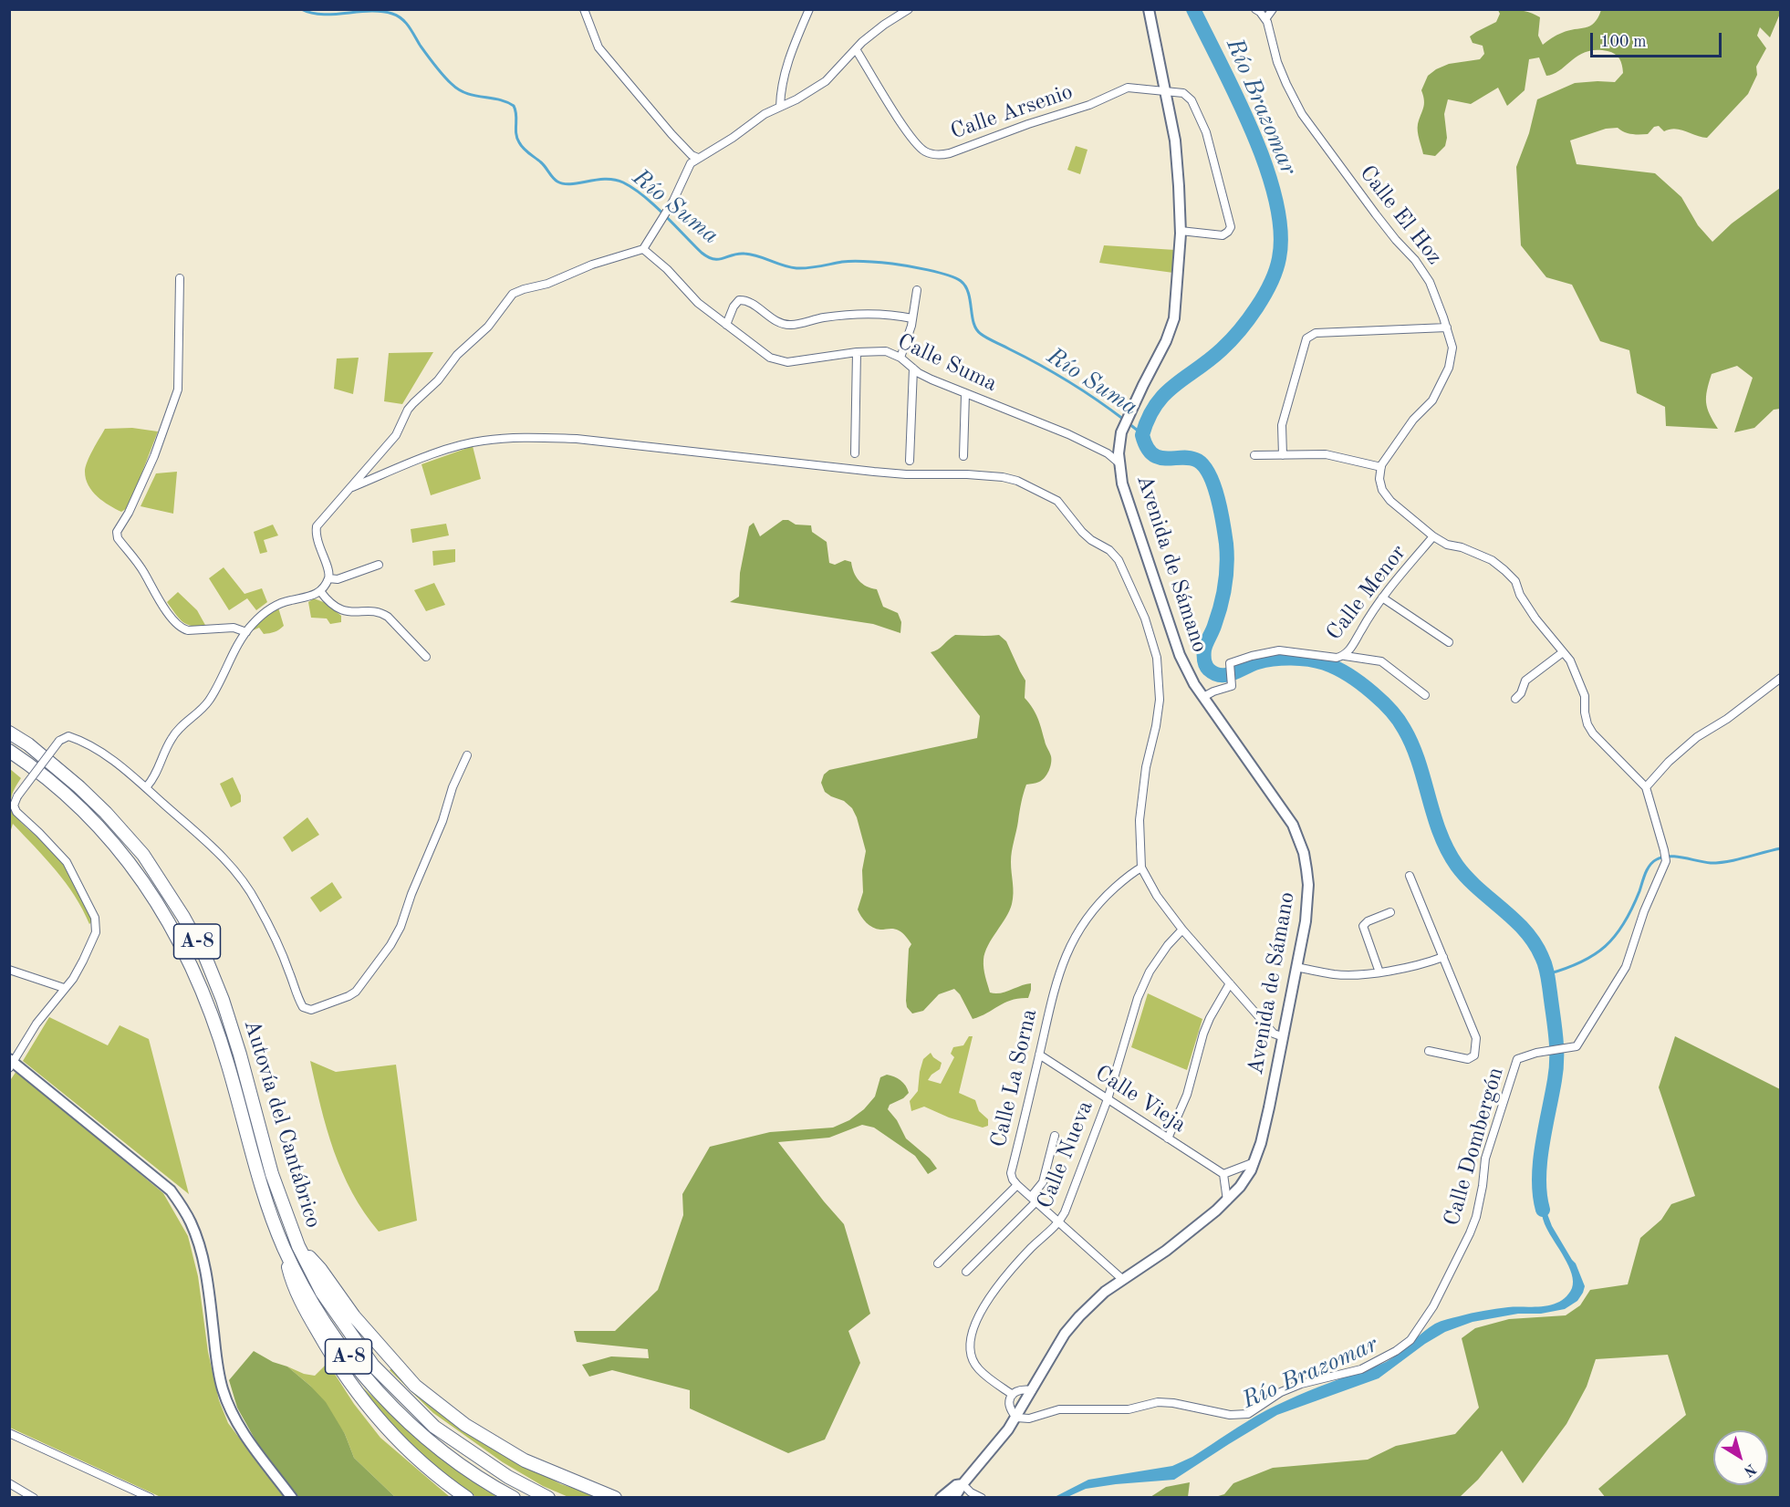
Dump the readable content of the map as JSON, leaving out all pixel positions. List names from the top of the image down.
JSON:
{
  "streets": {
    "highway": ["A-8", "Autovía del Cantábrico"],
    "street": [
      "Calle Arsenio",
      "Calle El Hoz",
      "Calle Suma",
      "Avenida de Sámano",
      "Calle Menor",
      "Calle La Sorna",
      "Calle Vieja",
      "Calle Dombergón",
      "Calle Nueva"
    ]
  },
  "crossings": [
    ["Calle Arsenio", "Avenida de Sámano"],
    ["Calle Suma", "Avenida de Sámano"],
    ["Avenida de Sámano", "Calle Menor"],
    ["Avenida de Sámano", "Calle Dombergón"],
    ["Calle La Sorna", "Calle Vieja"],
    ["Calle Vieja", "Calle Nueva"]
  ],
  "water": ["Río Brazomar", "Río Suma"],
  "scale_bar": "100 m",
  "north": "bottom right"
}
